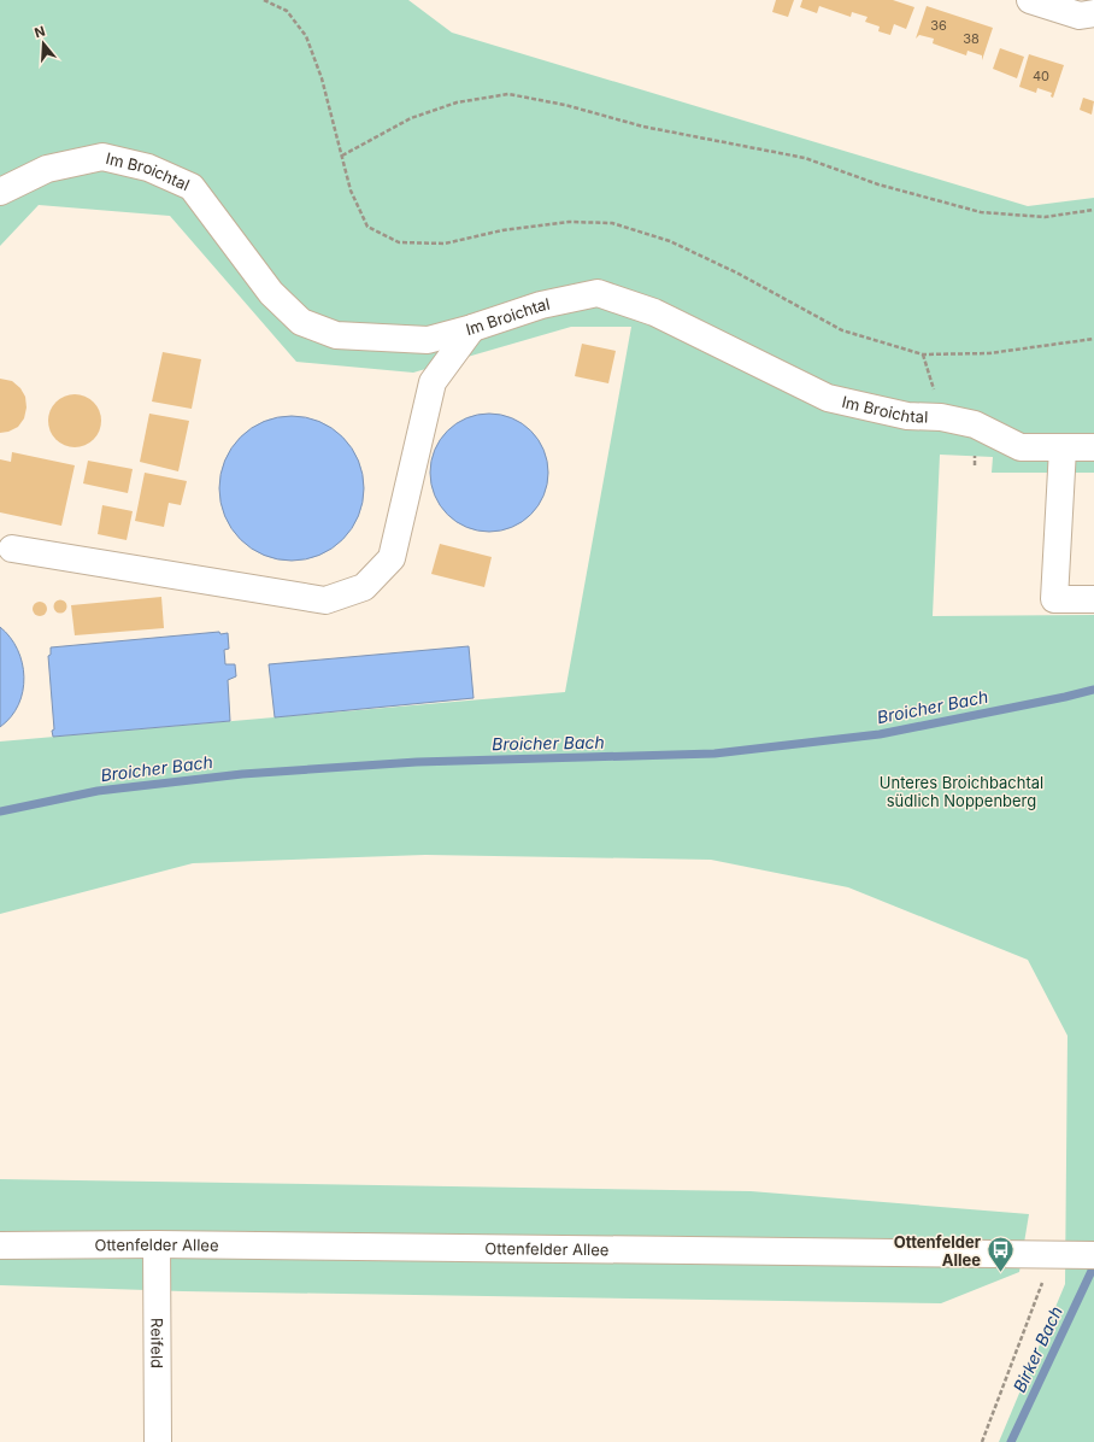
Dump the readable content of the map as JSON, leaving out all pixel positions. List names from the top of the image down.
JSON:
{
  "streets": {
    "street": ["Im Broichtal", "Ottenfelder Allee", "Reifeld"]
  },
  "crossings": [
    ["Ottenfelder Allee", "Reifeld"]
  ],
  "water": ["Broicher Bach", "Birker Bach"],
  "parks": ["Unteres Broichbachtal südlich Noppenberg"],
  "places": {
    "bus stop": ["Ottenfelder Allee"]
  },
  "house_numbers": ["36", "38", "40"],
  "north": "top"
}
